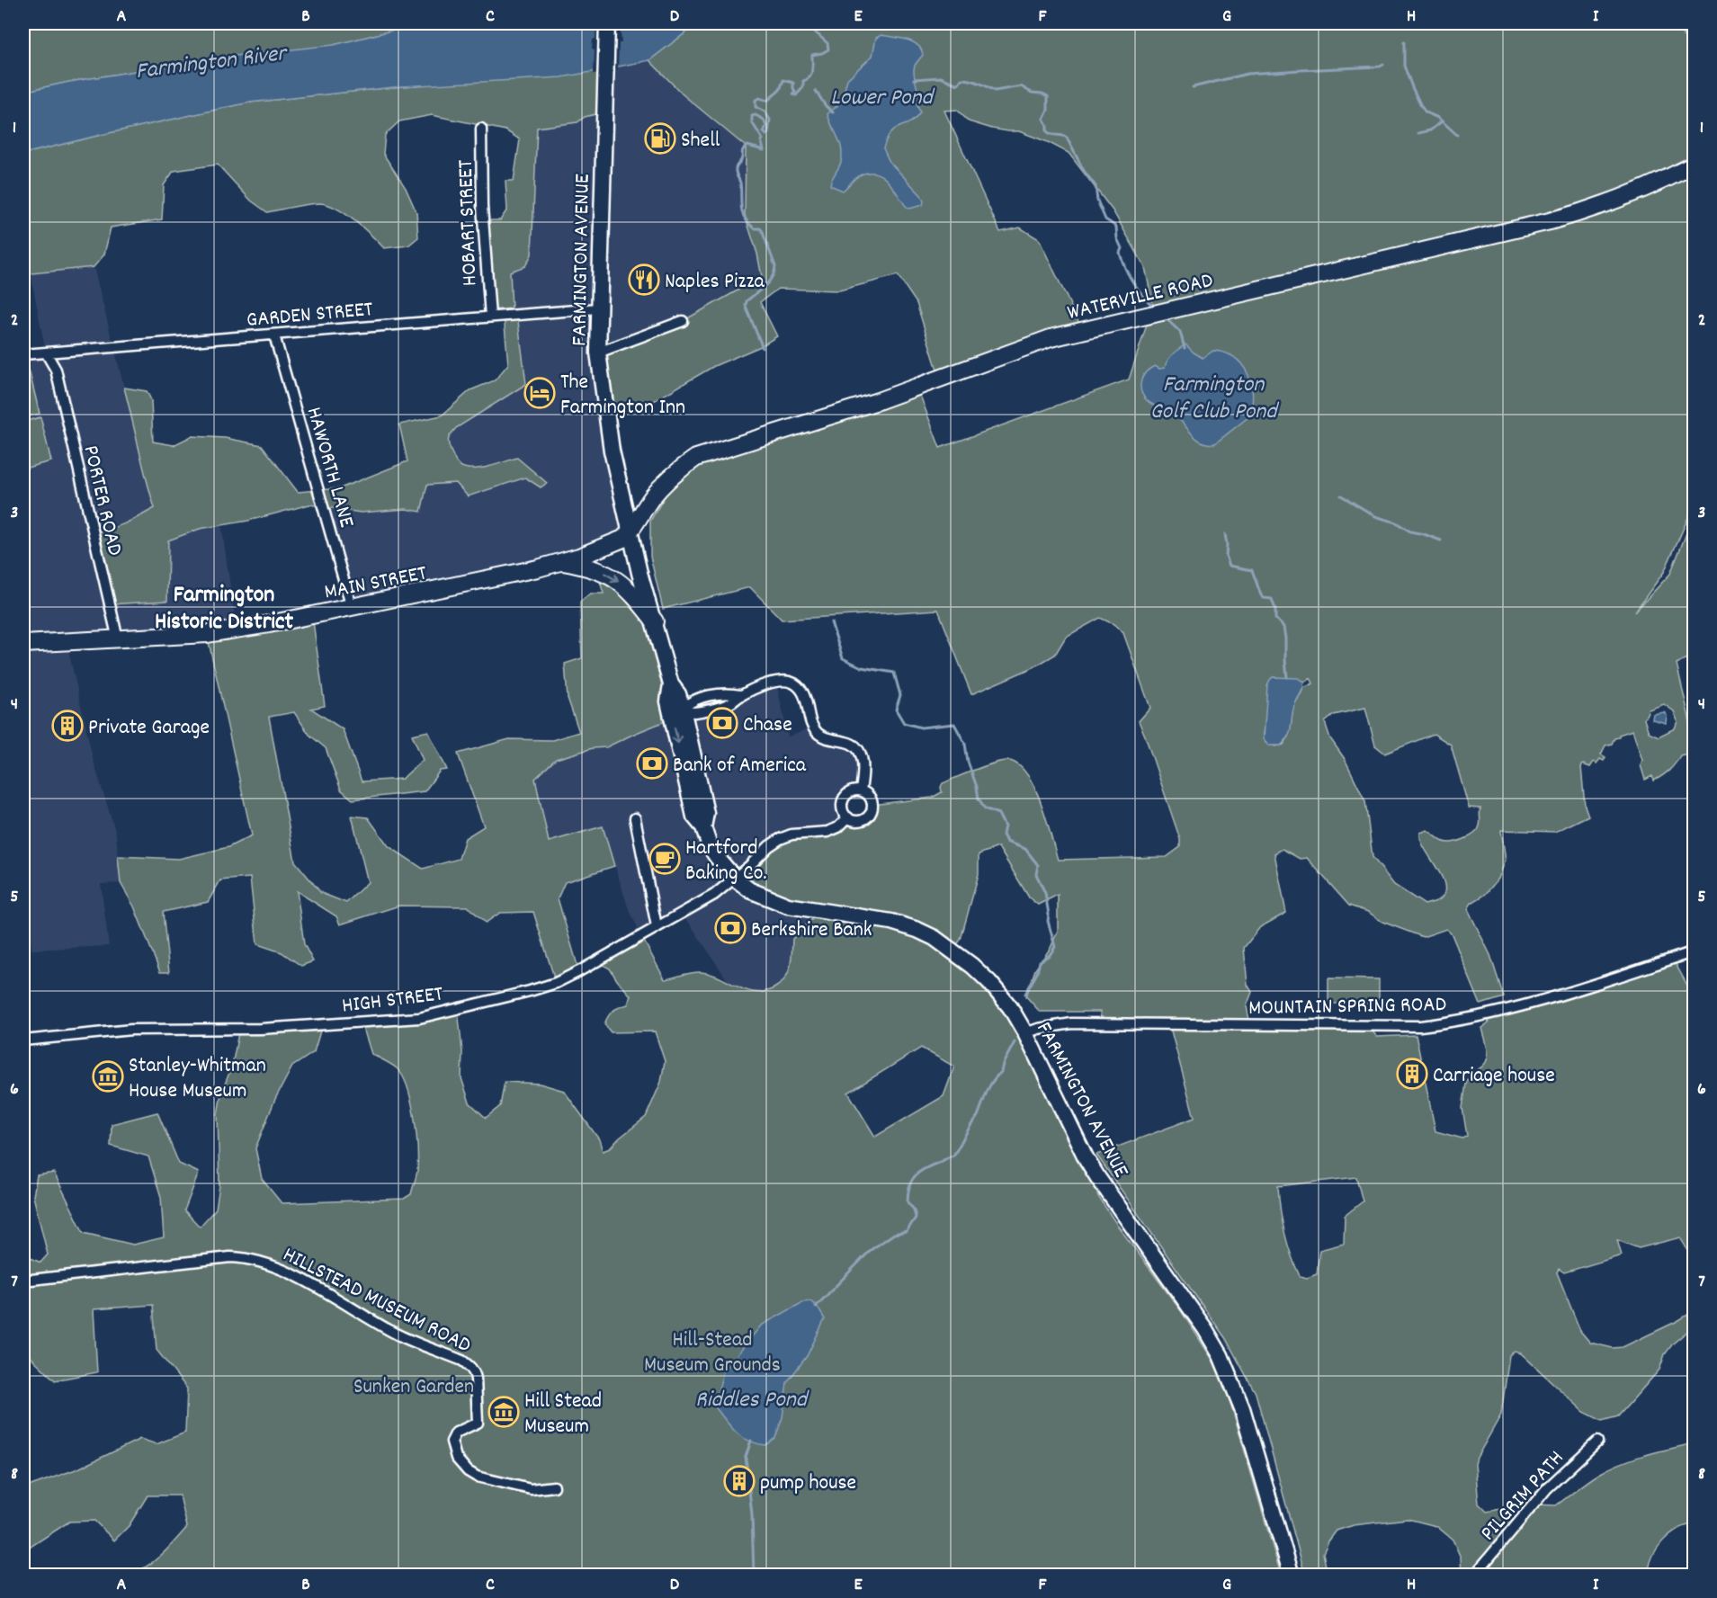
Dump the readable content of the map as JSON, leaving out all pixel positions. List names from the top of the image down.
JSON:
{
  "streets": {
    "highway": ["WATERVILLE ROAD", "MAIN STREET"],
    "main road": ["FARMINGTON AVENUE"],
    "street": [
      "HOBART STREET",
      "GARDEN STREET",
      "HAWORTH LANE",
      "PORTER ROAD",
      "HIGH STREET",
      "MOUNTAIN SPRING ROAD",
      "HILLSTEAD MUSEUM ROAD",
      "PILGRIM PATH"
    ]
  },
  "crossings": [
    ["HOBART STREET", "GARDEN STREET"],
    ["FARMINGTON AVENUE", "WATERVILLE ROAD"],
    ["FARMINGTON AVENUE", "GARDEN STREET"],
    ["FARMINGTON AVENUE", "MAIN STREET"],
    ["FARMINGTON AVENUE", "HIGH STREET"],
    ["FARMINGTON AVENUE", "MOUNTAIN SPRING ROAD"],
    ["WATERVILLE ROAD", "MAIN STREET"],
    ["GARDEN STREET", "HAWORTH LANE"],
    ["GARDEN STREET", "PORTER ROAD"],
    ["HAWORTH LANE", "MAIN STREET"],
    ["PORTER ROAD", "MAIN STREET"]
  ],
  "districts": ["Farmington Historic District"],
  "water": [
    "Farmington River",
    "Lower Pond",
    "Farmington Golf Club Pond",
    "Riddles Pond"
  ],
  "parks": ["Hill-Stead Museum Grounds", "Sunken Garden"],
  "places": {
    "fuel station": ["Shell"],
    "restaurant": ["Naples Pizza"],
    "hotel": ["The Farmington Inn"],
    "bank": ["Chase", "Bank of America", "Berkshire Bank"],
    "building": ["Private Garage", "Carriage house", "pump house"],
    "cafe": ["Hartford Baking Co."],
    "museum": ["Stanley-Whitman House Museum", "Hill Stead Museum"]
  },
  "grid": {
    "columns": [
      "A",
      "B",
      "C",
      "D",
      "E",
      "F",
      "G",
      "H",
      "I"
    ],
    "rows": [
      "1",
      "2",
      "3",
      "4",
      "5",
      "6",
      "7",
      "8"
    ]
  }
}
